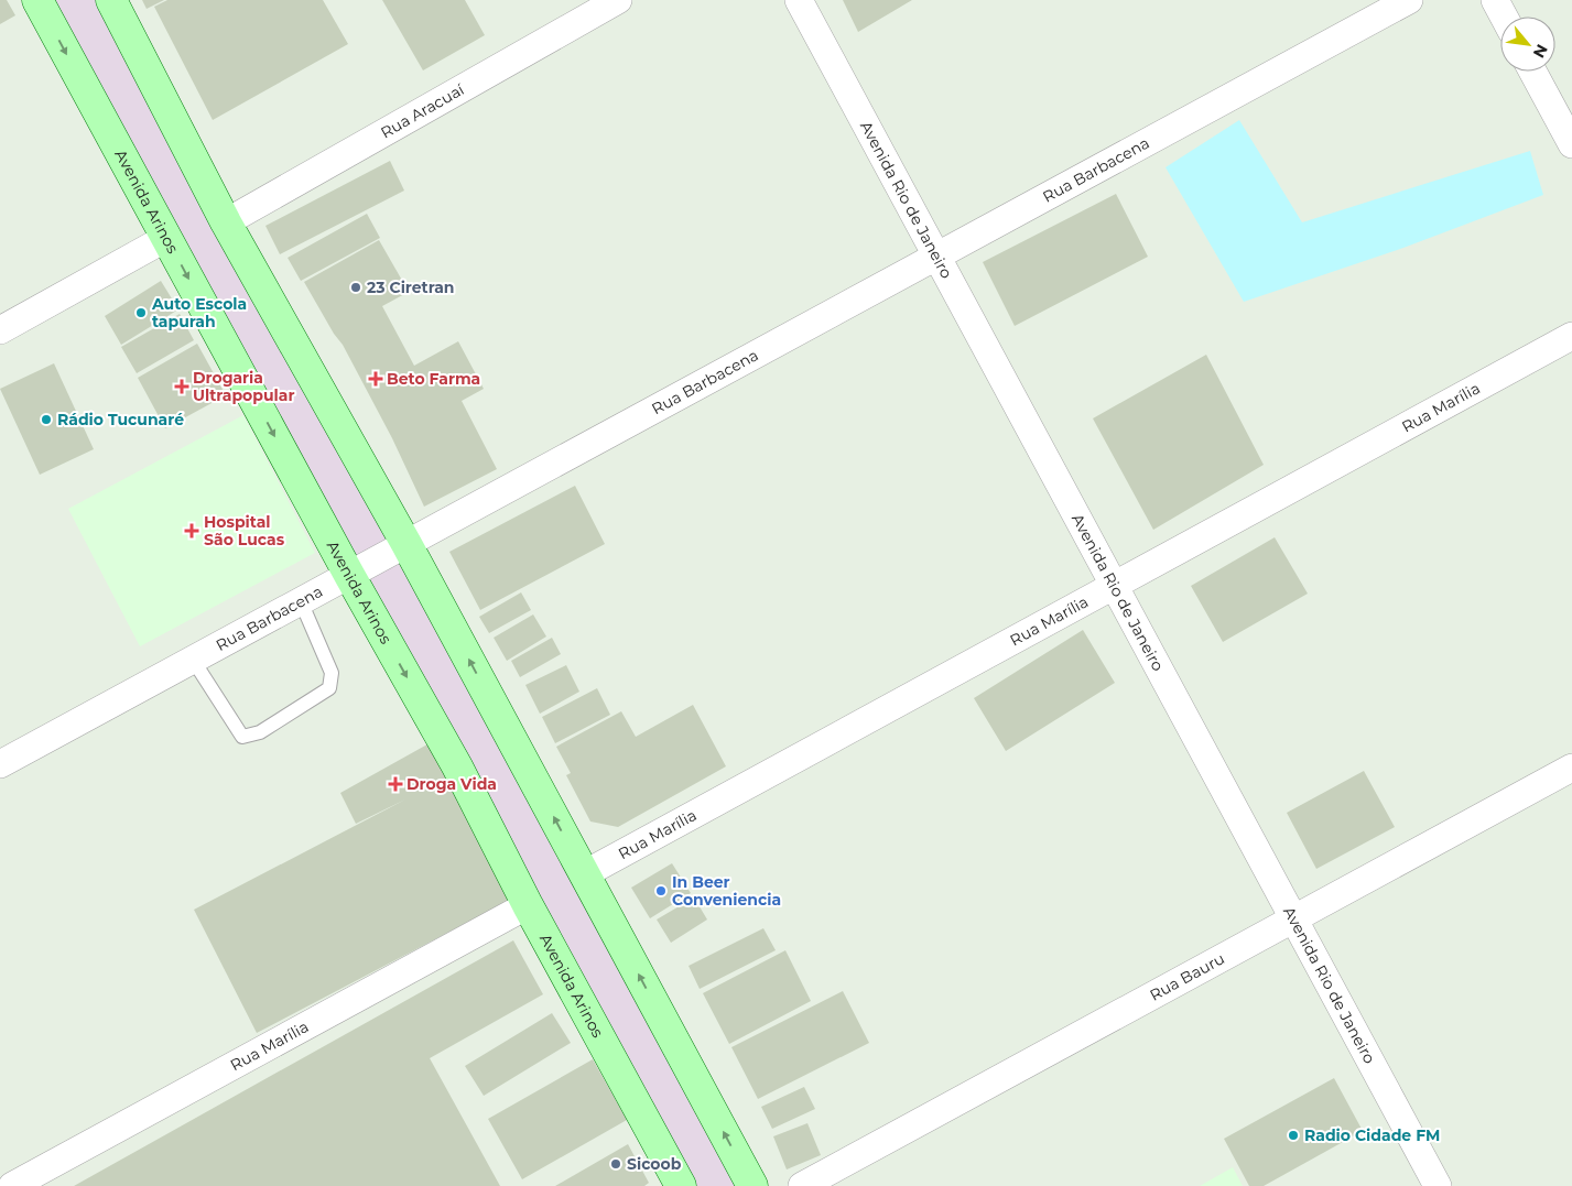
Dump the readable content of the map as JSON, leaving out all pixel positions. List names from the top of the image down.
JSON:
{
  "streets": {
    "main road": ["Avenida Arinos"],
    "street": [
      "Rua Aracuaí",
      "Rua Barbacena",
      "Avenida Rio de Janeiro",
      "Rua Marília",
      "Rua Bauru"
    ]
  },
  "crossings": [
    ["Rua Barbacena", "Avenida Arinos"],
    ["Rua Barbacena", "Avenida Rio de Janeiro"],
    ["Avenida Arinos", "Rua Marília"],
    ["Avenida Rio de Janeiro", "Rua Marília"],
    ["Avenida Rio de Janeiro", "Rua Bauru"]
  ],
  "places": {
    "other": [
      "23 Ciretran",
      "Auto Escola tapurah",
      "Rádio Tucunaré",
      "In Beer Conveniencia",
      "Radio Cidade FM",
      "Sicoob"
    ],
    "health": [
      "Beto Farma",
      "Drogaria Ultrapopular",
      "Hospital São Lucas",
      "Droga Vida"
    ]
  },
  "north": "bottom right"
}
